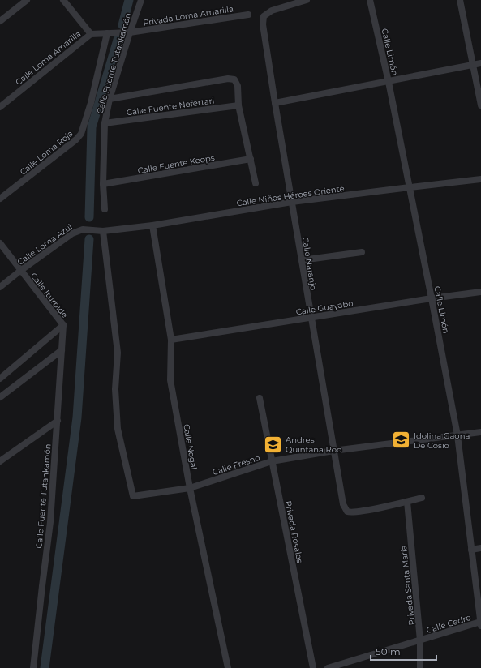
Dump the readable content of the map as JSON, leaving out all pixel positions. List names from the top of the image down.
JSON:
{
  "streets": {
    "street": [
      "Privada Loma Amarilla",
      "Calle Limón",
      "Calle Loma Amarilla",
      "Calle Fuente Tutankamón",
      "Calle Fuente Nefertari",
      "Calle Loma Roja",
      "Calle Fuente Keops",
      "Calle Niños Héroes Oriente",
      "Calle Loma Azul",
      "Calle Naranjo",
      "Calle Iturbide",
      "Calle Guayabo",
      "Calle Nogal",
      "Calle Fresno",
      "Privada Rosales",
      "Privada Santa María",
      "Calle Cedro"
    ]
  },
  "crossings": [
    ["Privada Loma Amarilla", "Calle Loma Amarilla"],
    ["Privada Loma Amarilla", "Calle Fuente Tutankamón"],
    ["Calle Limón", "Calle Niños Héroes Oriente"],
    ["Calle Limón", "Calle Guayabo"],
    ["Calle Limón", "Calle Fresno"],
    ["Calle Limón", "Calle Cedro"],
    ["Calle Loma Amarilla", "Calle Fuente Tutankamón"],
    ["Calle Loma Amarilla", "Calle Loma Roja"],
    ["Calle Fuente Tutankamón", "Calle Fuente Nefertari"],
    ["Calle Fuente Tutankamón", "Calle Fuente Keops"],
    ["Calle Fuente Tutankamón", "Calle Iturbide"],
    ["Calle Niños Héroes Oriente", "Calle Loma Azul"],
    ["Calle Niños Héroes Oriente", "Calle Naranjo"],
    ["Calle Niños Héroes Oriente", "Calle Nogal"],
    ["Calle Niños Héroes Oriente", "Calle Fresno"],
    ["Calle Loma Azul", "Calle Iturbide"],
    ["Calle Loma Azul", "Calle Fresno"],
    ["Calle Naranjo", "Calle Guayabo"],
    ["Calle Naranjo", "Calle Fresno"],
    ["Calle Naranjo", "Privada Santa María"],
    ["Calle Guayabo", "Calle Nogal"],
    ["Calle Nogal", "Calle Fresno"],
    ["Calle Fresno", "Privada Rosales"],
    ["Privada Santa María", "Calle Cedro"]
  ],
  "places": {
    "school or university": ["Idolina Gaona De Cosio", "Andres Quintana Roo"]
  },
  "scale_bar": "50 m"
}
